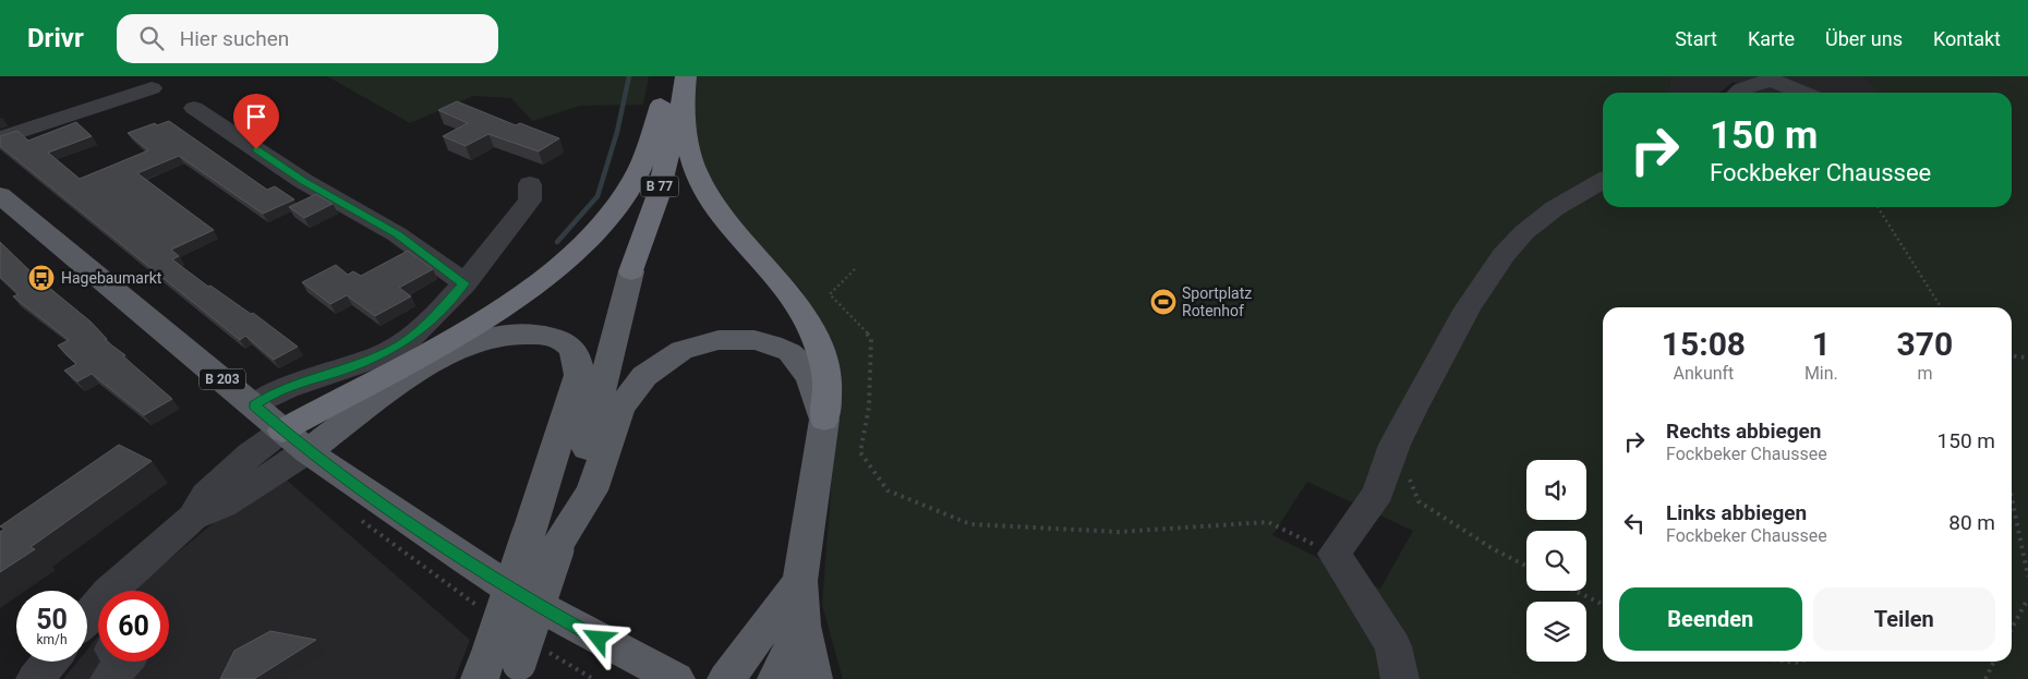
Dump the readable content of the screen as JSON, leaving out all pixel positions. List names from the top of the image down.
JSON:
{
  "streets": {
    "highway": ["B 77"],
    "main road": ["B 203"]
  },
  "places": {
    "bus stop": ["Hagebaumarkt"],
    "sports": ["Sportplatz Rotenhof"]
  },
  "page": {
    "header": "Drivr",
    "search": "Hier suchen",
    "nav": [
      "Start",
      "Karte",
      "Über uns",
      "Kontakt"
    ],
    "turn": ["150 m", "Fockbeker Chaussee"],
    "eta": [
      "15:08",
      "Ankunft",
      "1",
      "Min.",
      "370",
      "m"
    ],
    "list": [
      {
        "name": "Rechts abbiegen",
        "note": "Fockbeker Chaussee",
        "value": "150 m"
      },
      {
        "name": "Links abbiegen",
        "note": "Fockbeker Chaussee",
        "value": "80 m"
      }
    ],
    "buttons": ["Beenden", "Teilen"],
    "speed": "50 km/h",
    "limit": "60"
  }
}
